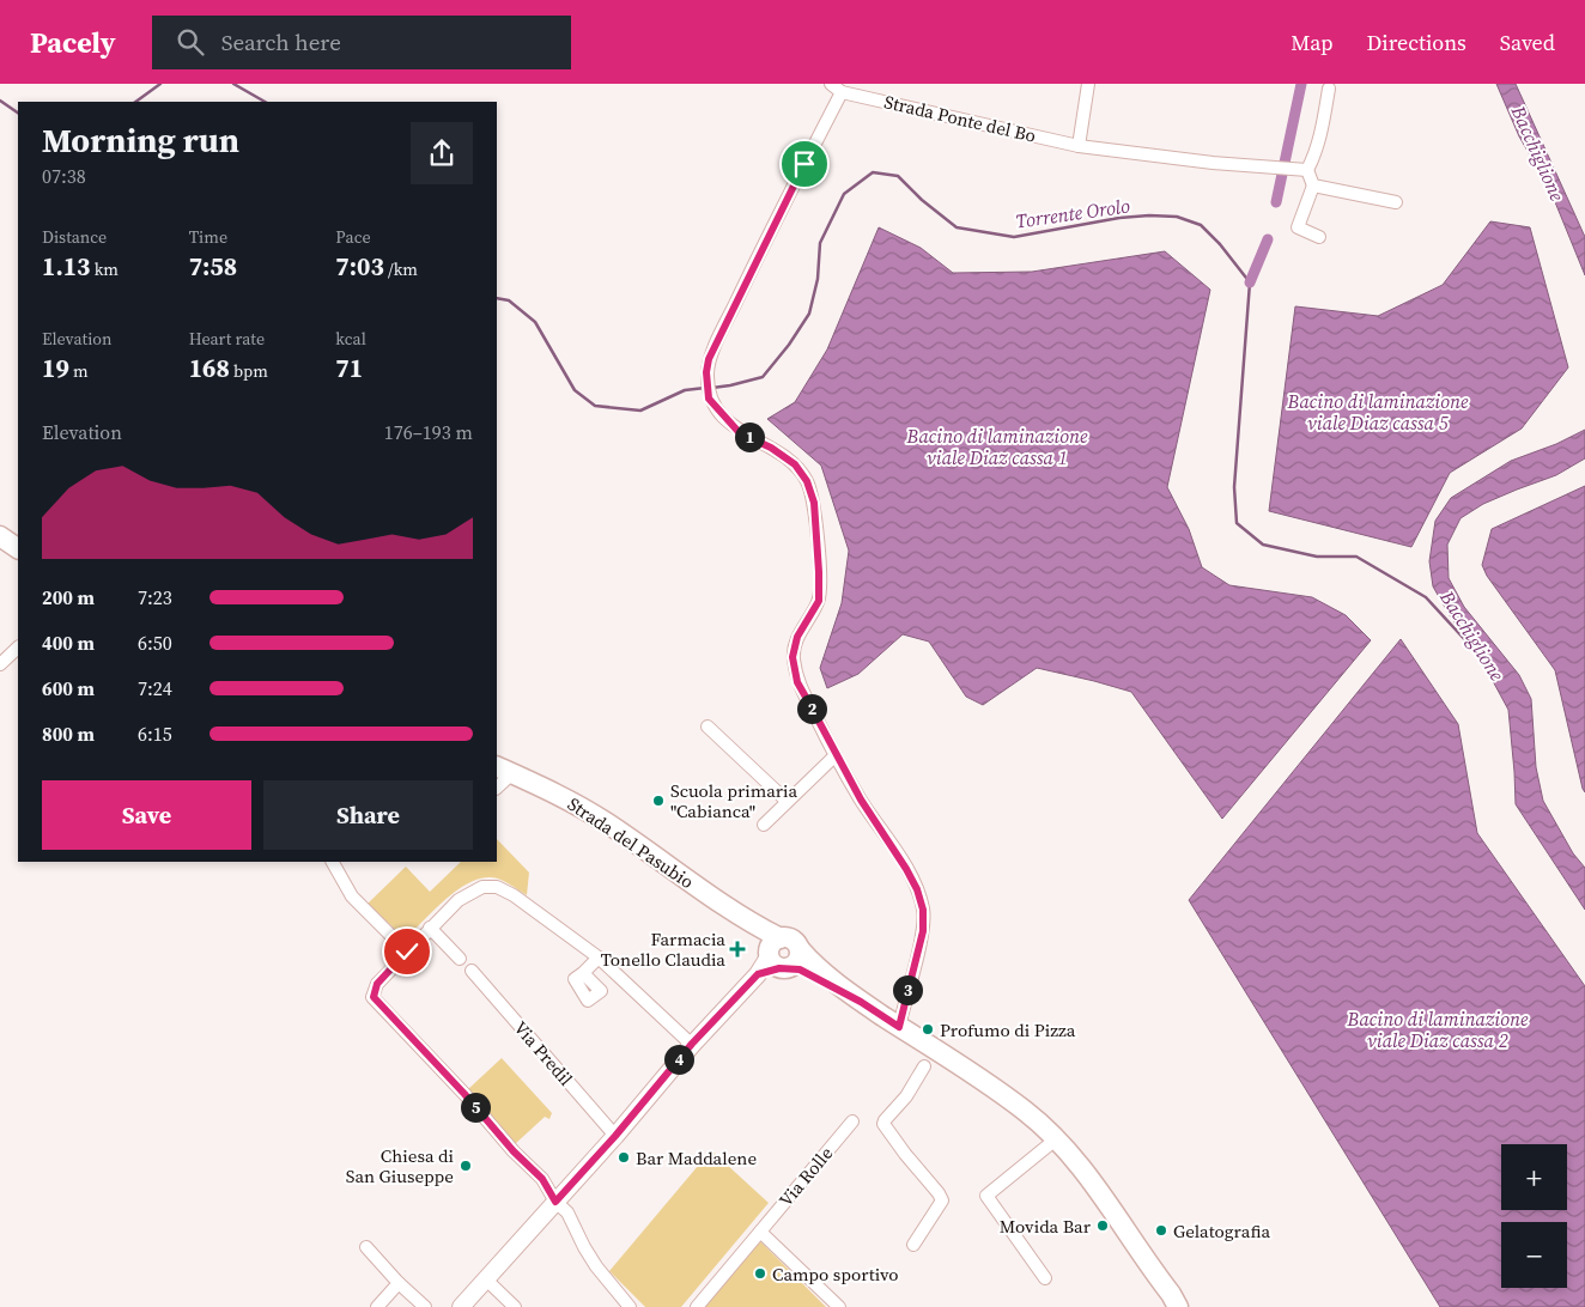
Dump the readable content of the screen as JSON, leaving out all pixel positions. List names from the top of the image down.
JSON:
{
  "streets": {
    "main road": ["Strada del Pasubio"],
    "street": ["Strada Ponte del Bo", "Via Predil", "Via Rolle"]
  },
  "water": [
    "Bacchiglione",
    "Torrente Orolo",
    "Bacino di laminazione viale Diaz cassa 5",
    "Bacino di laminazione viale Diaz cassa 1",
    "Bacino di laminazione viale Diaz cassa 2"
  ],
  "places": {
    "other": [
      "Scuola primaria \"Cabianca\"",
      "Profumo di Pizza",
      "Bar Maddalene",
      "Chiesa di San Giuseppe",
      "Movida Bar",
      "Gelatografia",
      "Campo sportivo"
    ],
    "health": ["Farmacia Tonello Claudia"]
  },
  "page": {
    "header": "Pacely",
    "search": "Search here",
    "nav": ["Map", "Directions", "Saved"],
    "heading": ["Morning run", "07:38"],
    "stats": [
      ["Distance", "1.13 km"],
      ["Time", "7:58"],
      ["Pace", "7:03 /km"],
      ["Elevation", "19 m"],
      ["Heart rate", "168 bpm"],
      ["kcal", "71"]
    ],
    "chart": ["Elevation", "176–193 m"],
    "pins": [
      "1",
      "2",
      "3",
      "4",
      "5"
    ],
    "list": [
      {
        "name": "200 m",
        "note": "7:23"
      },
      {
        "name": "400 m",
        "note": "6:50"
      },
      {
        "name": "600 m",
        "note": "7:24"
      },
      {
        "name": "800 m",
        "note": "6:15"
      }
    ],
    "buttons": ["Save", "Share"],
    "map_buttons": ["+", "−"]
  }
}
